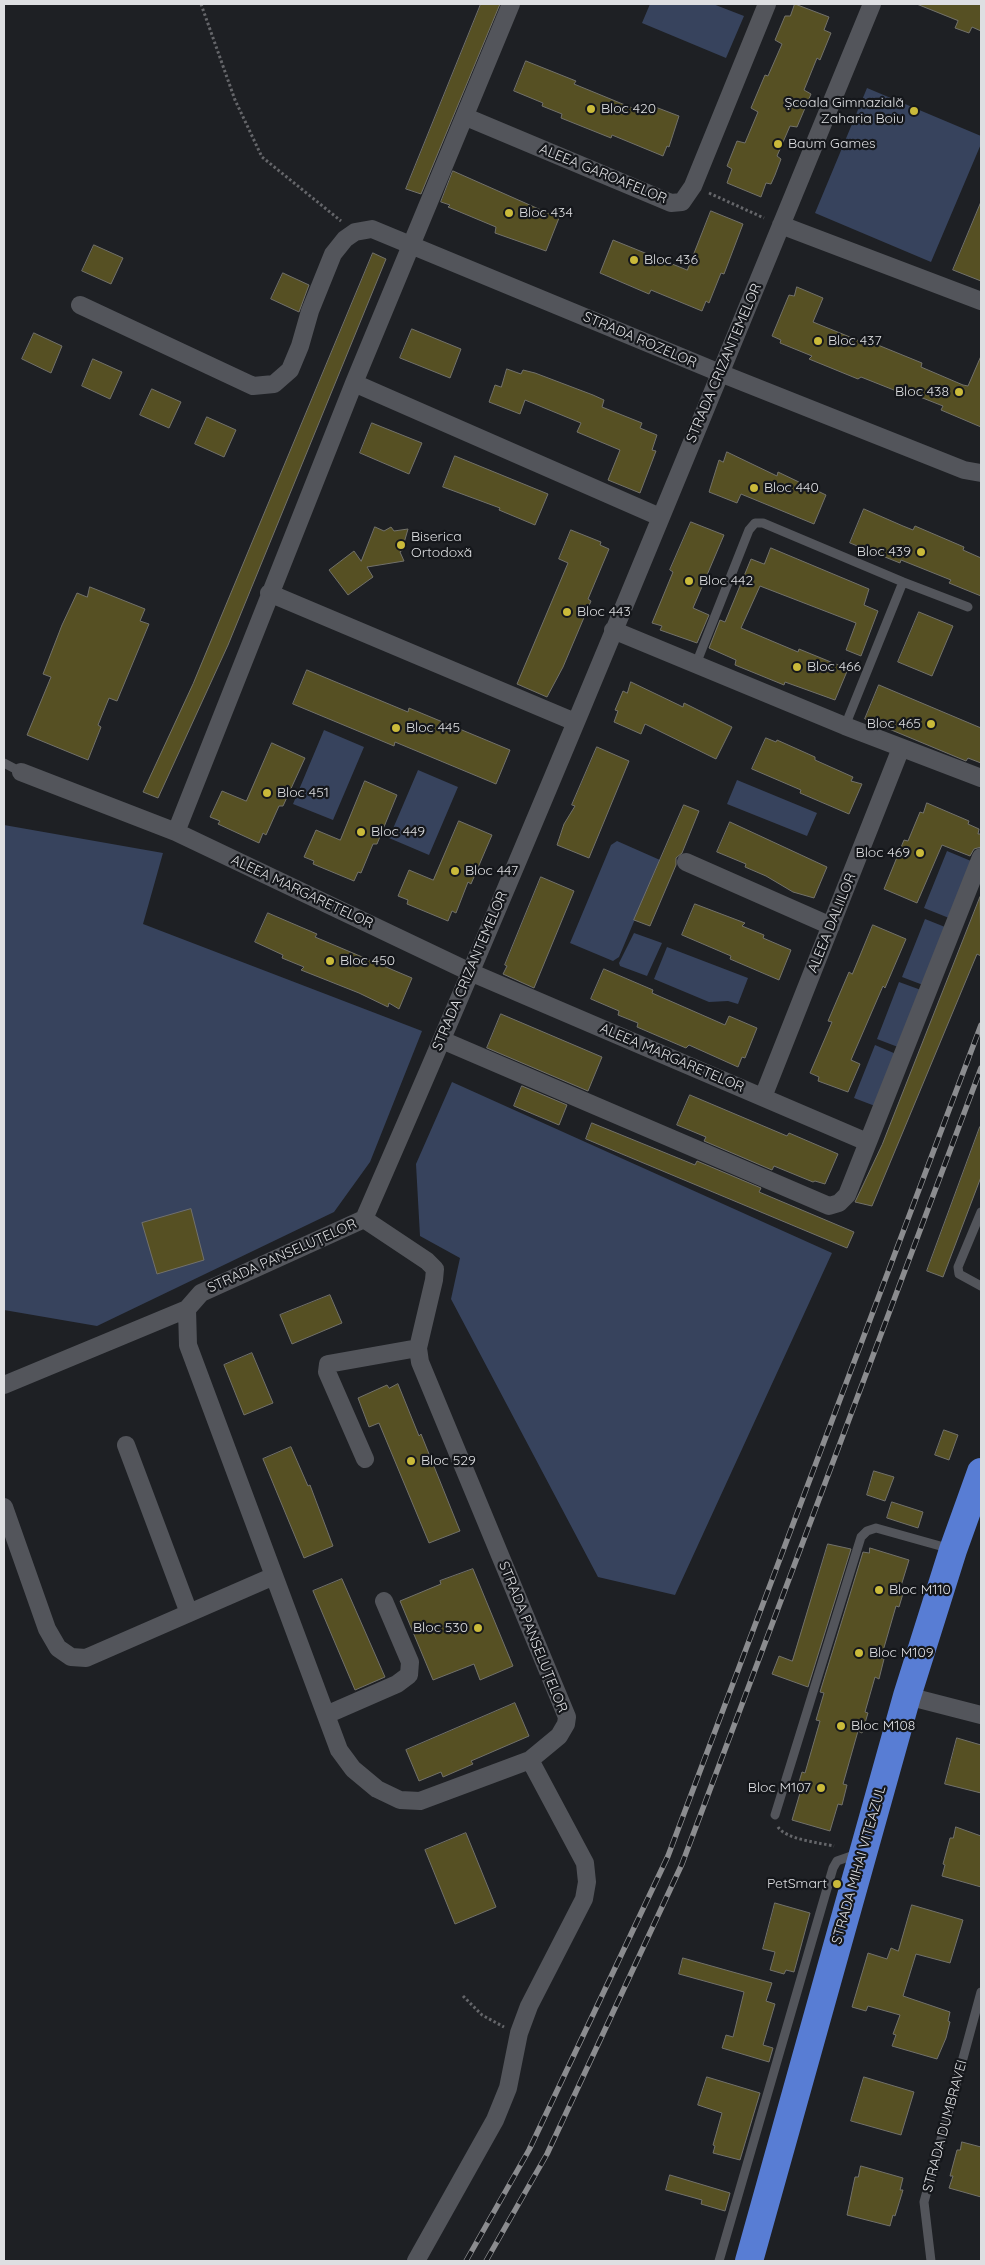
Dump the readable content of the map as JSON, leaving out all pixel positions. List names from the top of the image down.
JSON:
{
  "streets": {
    "highway": ["STRADA MIHAI VITEAZUL"],
    "street": [
      "ALEEA GAROAFELOR",
      "STRADA ROZELOR",
      "STRADA CRIZANTEMELOR",
      "ALEEA MARGARETELOR",
      "ALEEA DALIILOR",
      "STRADA PANSELUȚELOR"
    ],
    "lane": ["STRADA DUMBRAVEI"]
  },
  "crossings": [
    ["STRADA ROZELOR", "STRADA CRIZANTEMELOR"],
    ["STRADA CRIZANTEMELOR", "ALEEA MARGARETELOR"],
    ["STRADA CRIZANTEMELOR", "STRADA PANSELUȚELOR"],
    ["ALEEA MARGARETELOR", "ALEEA DALIILOR"]
  ],
  "places": [
    "Bloc 420",
    "Școala Gimnazială Zaharia Boiu",
    "Baum Games",
    "Bloc 434",
    "Bloc 436",
    "Bloc 437",
    "Bloc 438",
    "Bloc 440",
    "Biserica Ortodoxă",
    "Bloc 439",
    "Bloc 442",
    "Bloc 443",
    "Bloc 466",
    "Bloc 465",
    "Bloc 445",
    "Bloc 451",
    "Bloc 449",
    "Bloc 469",
    "Bloc 447",
    "Bloc 450",
    "Bloc 529",
    "Bloc M110",
    "Bloc 530",
    "Bloc M109",
    "Bloc M108",
    "Bloc M107",
    "PetSmart"
  ]
}
